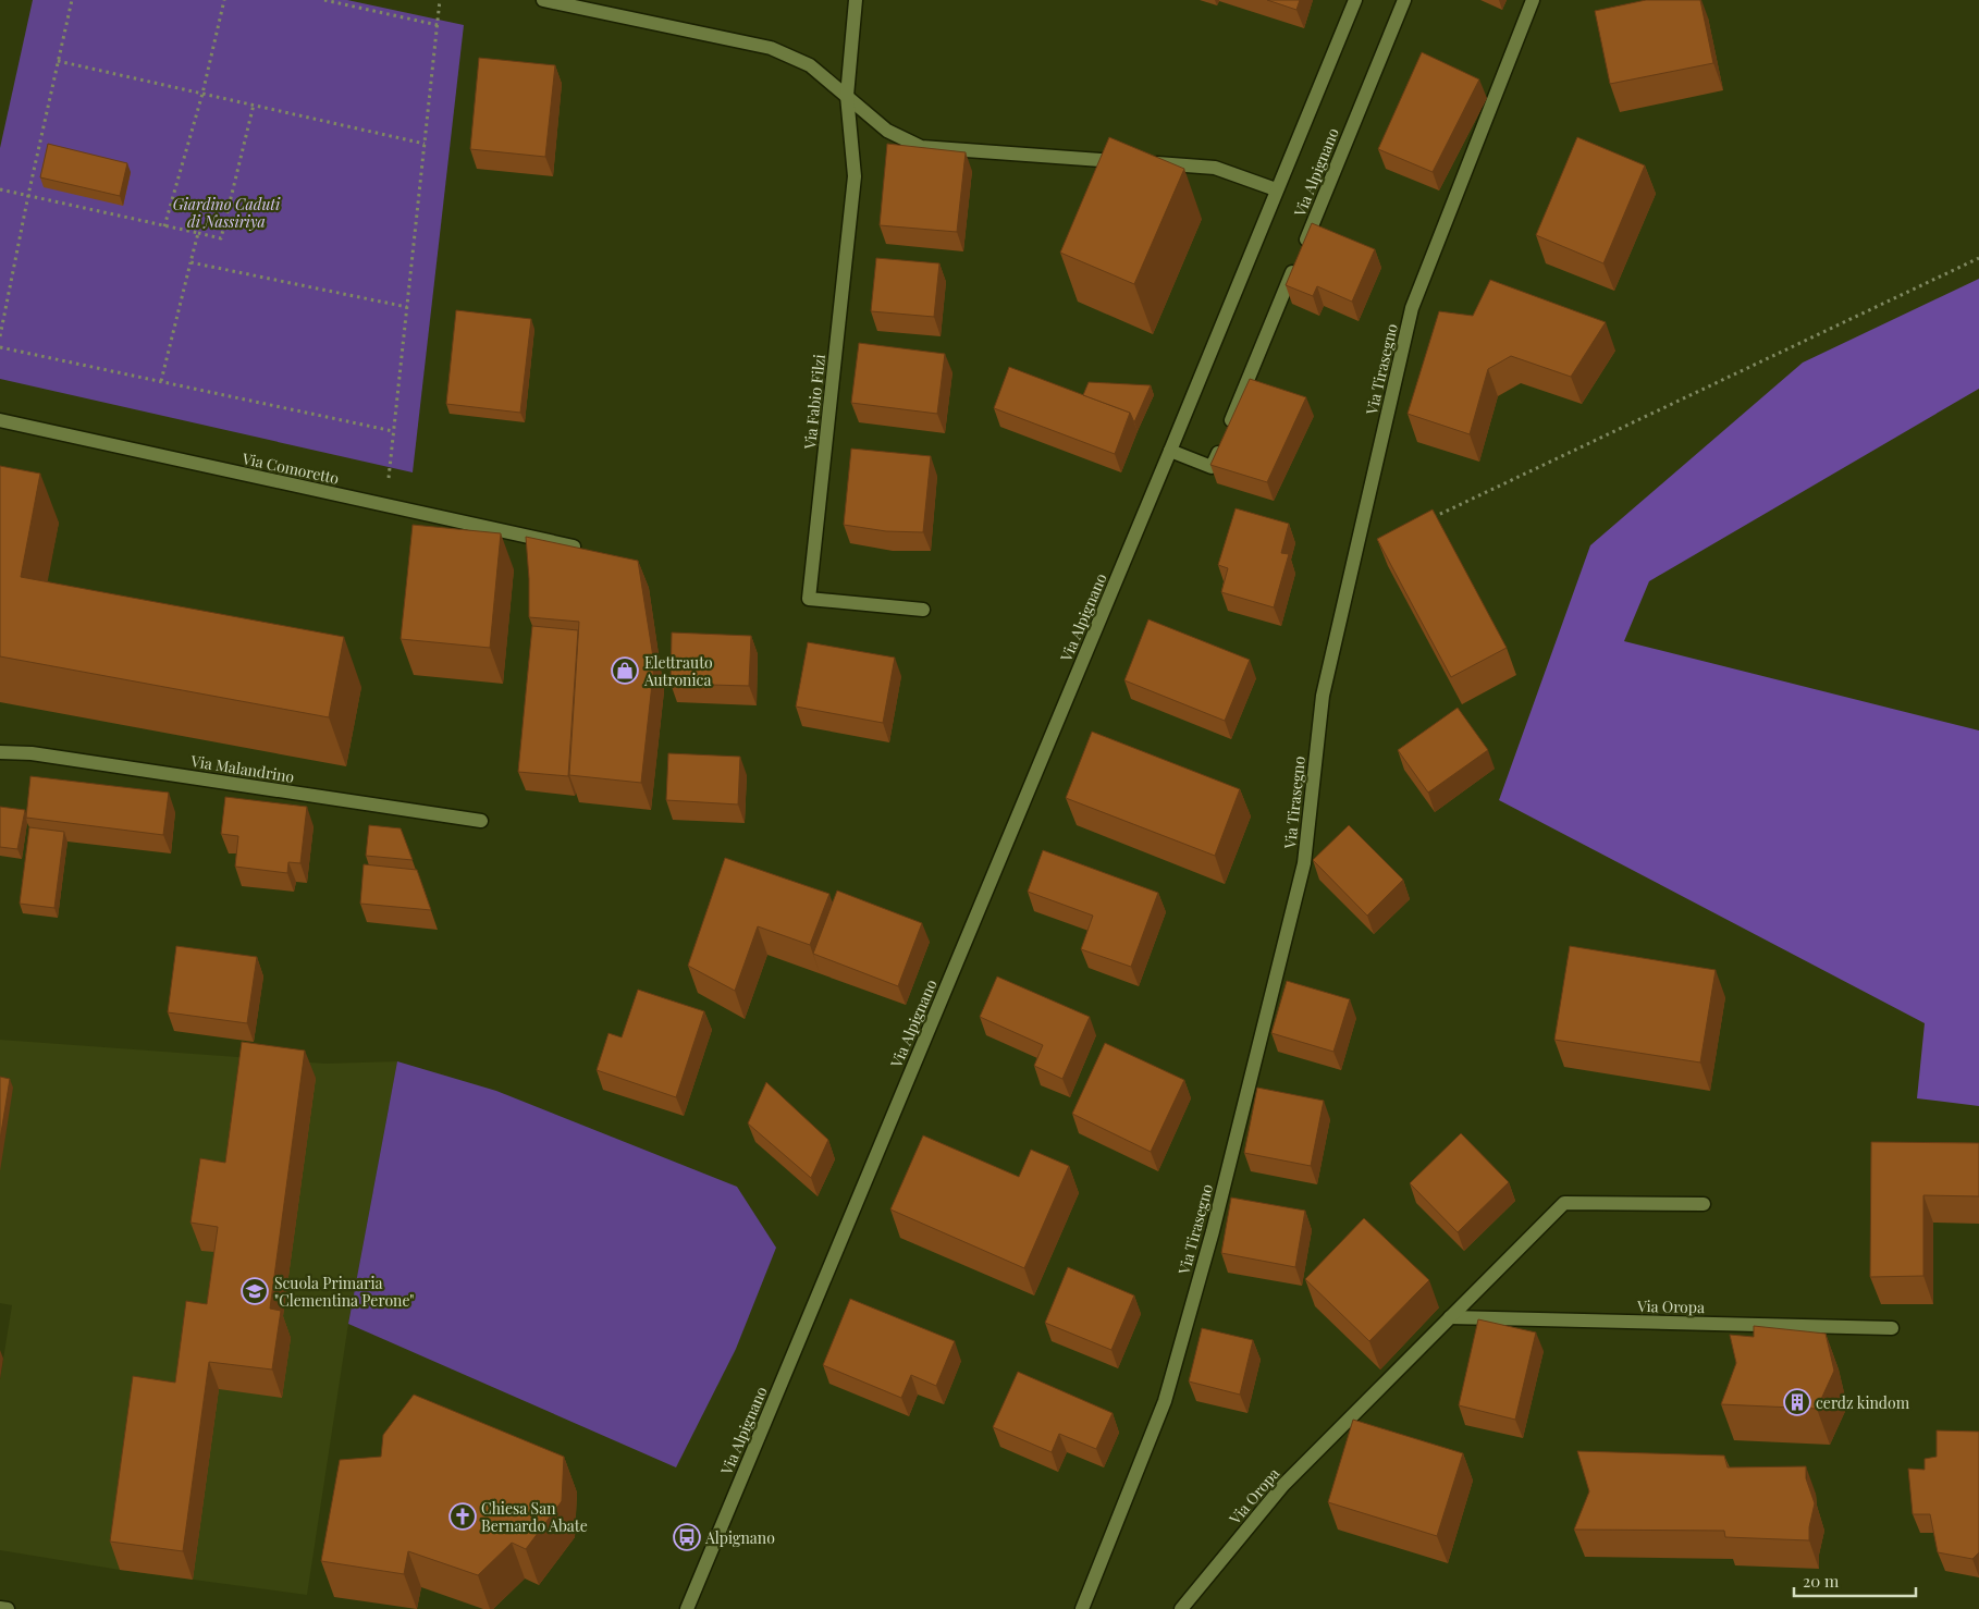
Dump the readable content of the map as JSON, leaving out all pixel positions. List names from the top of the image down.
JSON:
{
  "streets": {
    "street": [
      "Via Alpignano",
      "Via Tirasegno",
      "Via Fabio Filzi",
      "Via Comoretto",
      "Via Malandrino",
      "Via Oropa"
    ]
  },
  "parks": ["Giardino Caduti di Nassiriya"],
  "places": {
    "shop": ["Elettrauto Autronica"],
    "school or university": ["Scuola Primaria \"Clementina Perone\""],
    "building": ["cerdz kindom"],
    "church": ["Chiesa San Bernardo Abate"],
    "bus stop": ["Alpignano"]
  },
  "scale_bar": "20 m"
}
